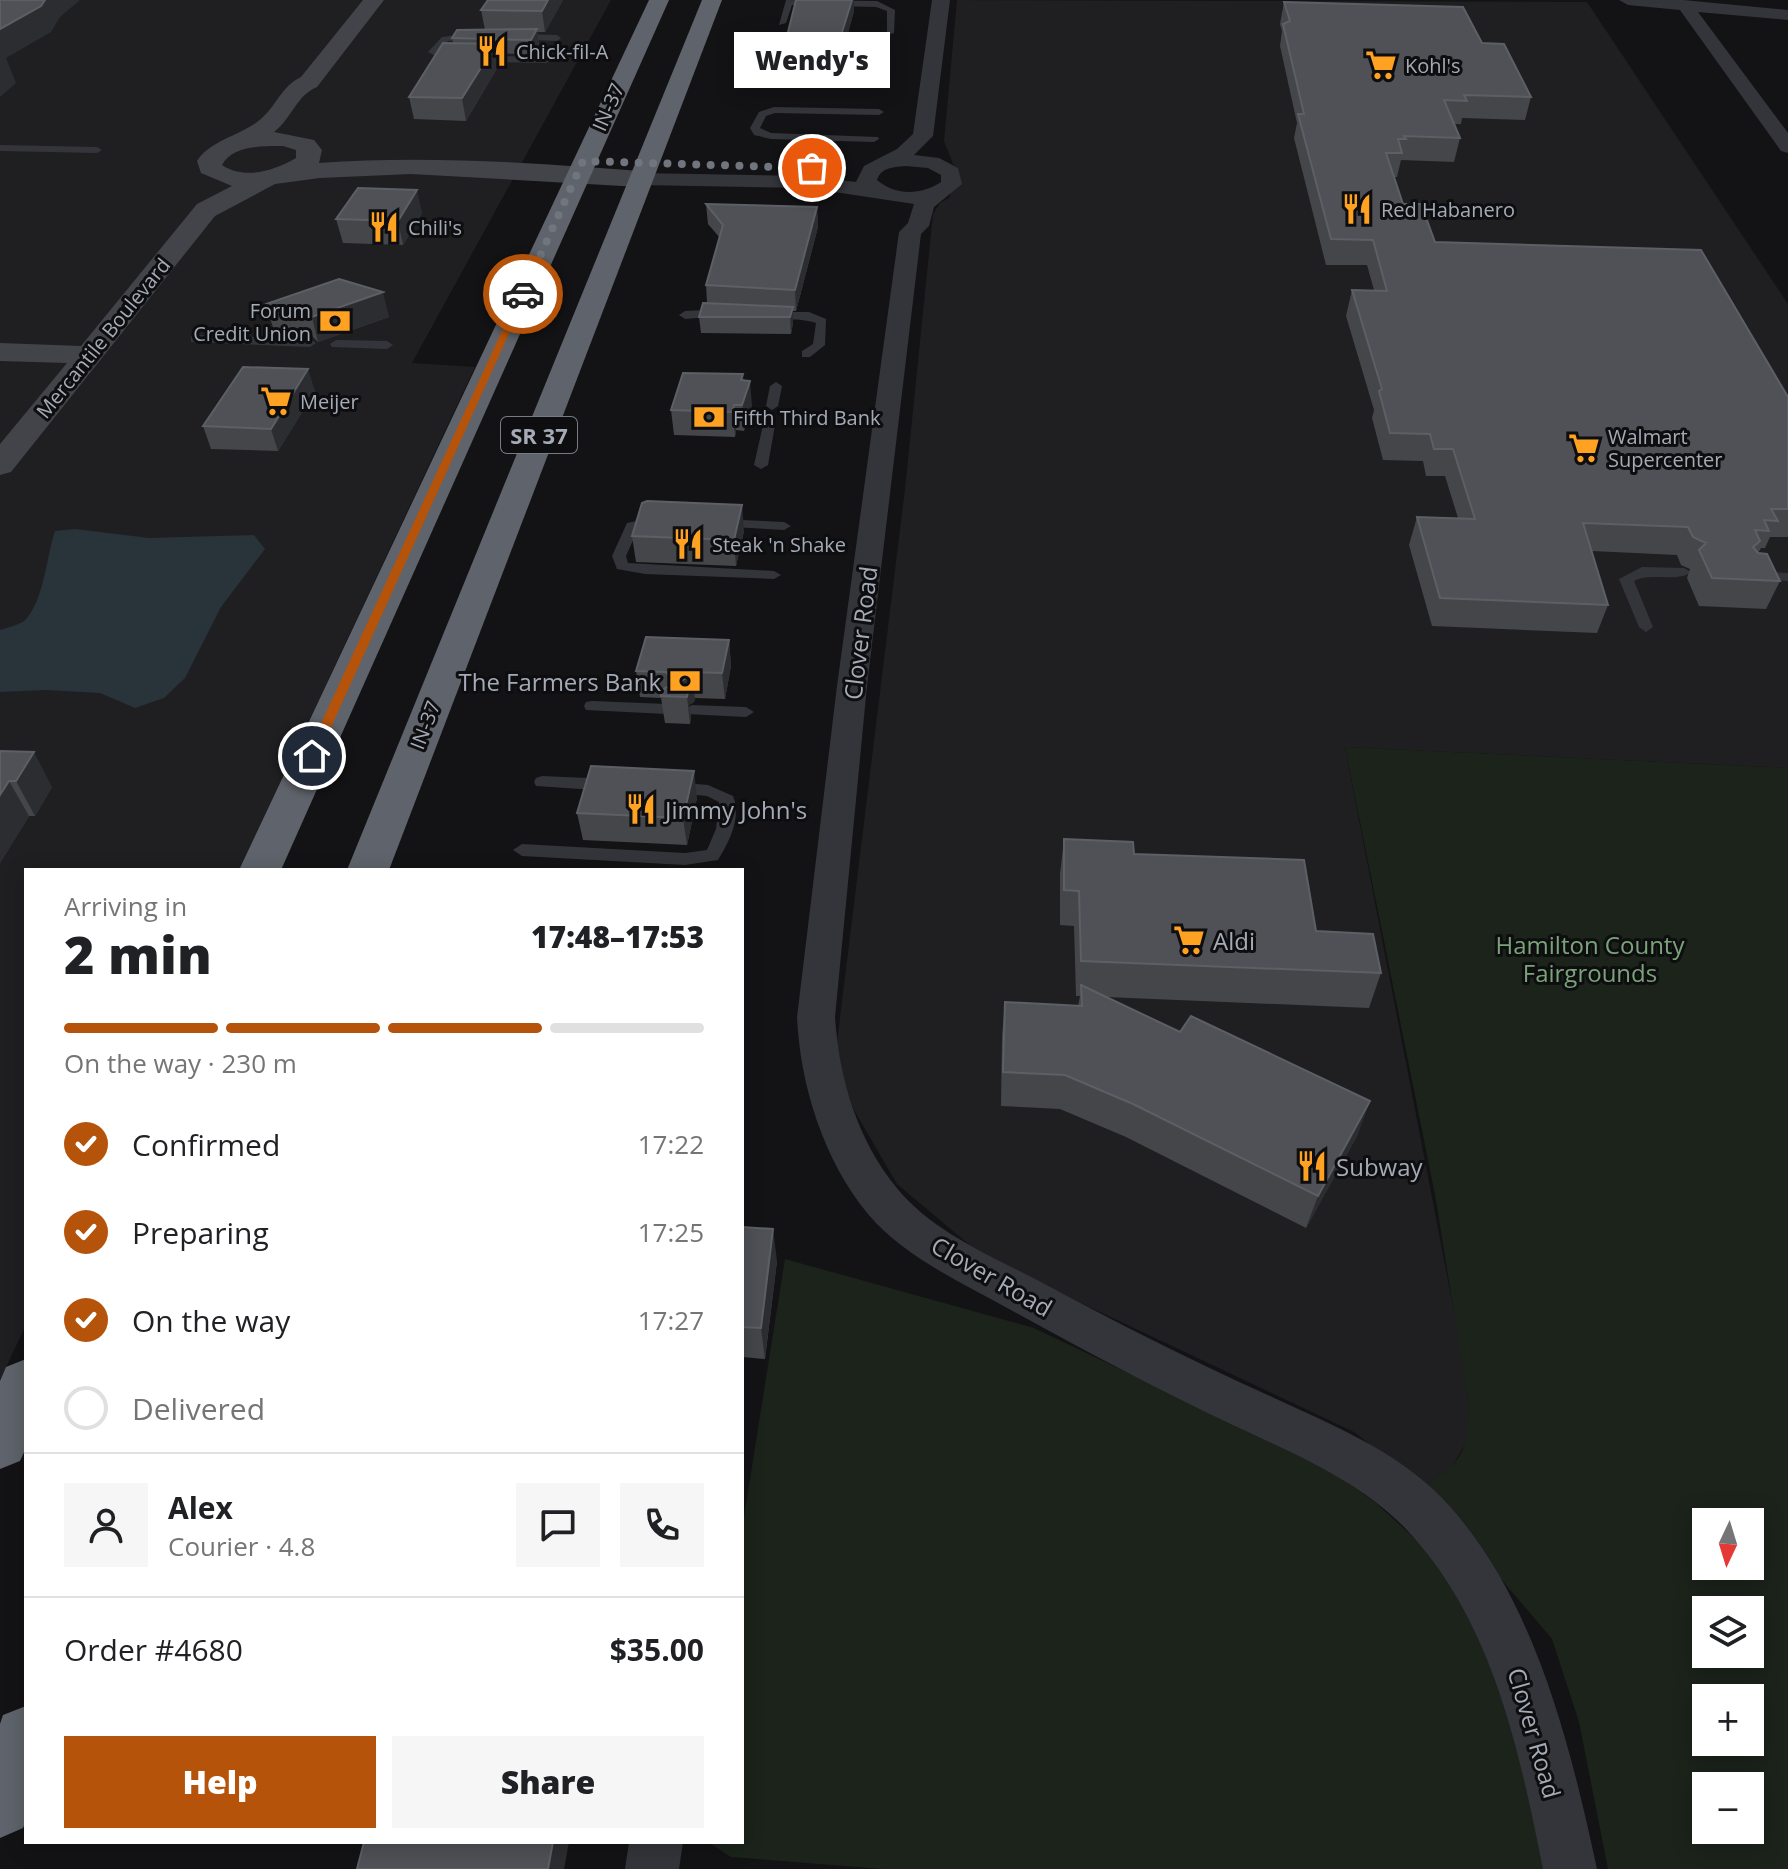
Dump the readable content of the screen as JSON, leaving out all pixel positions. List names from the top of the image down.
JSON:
{
  "streets": {
    "highway": ["IN-37", "SR 37"],
    "street": ["Mercantile Boulevard", "Clover Road"]
  },
  "parks": ["Hamilton County Fairgrounds"],
  "places": {
    "restaurant": [
      "Chick-fil-A",
      "Red Habanero",
      "Chili's",
      "Steak 'n Shake",
      "Jimmy John's",
      "Subway"
    ],
    "supermarket": [
      "Kohl's",
      "Meijer",
      "Walmart Supercenter",
      "Aldi"
    ],
    "other": ["Wendy's"],
    "bank": ["Forum Credit Union", "Fifth Third Bank", "The Farmers Bank"]
  },
  "north": "bottom",
  "page": {
    "bubble": "Wendy's",
    "heading": ["2 min", "Arriving in", "17:48–17:53"],
    "panel": [
      "Alex",
      "Courier · 4.8",
      "Order #4680",
      "$35.00"
    ],
    "bar": "On the way · 230 m",
    "list": [
      ["Confirmed", "17:22"],
      ["Preparing", "17:25"],
      ["On the way", "17:27"],
      "Delivered"
    ],
    "map_buttons": ["+", "−"],
    "buttons": ["Help", "Share"]
  }
}
